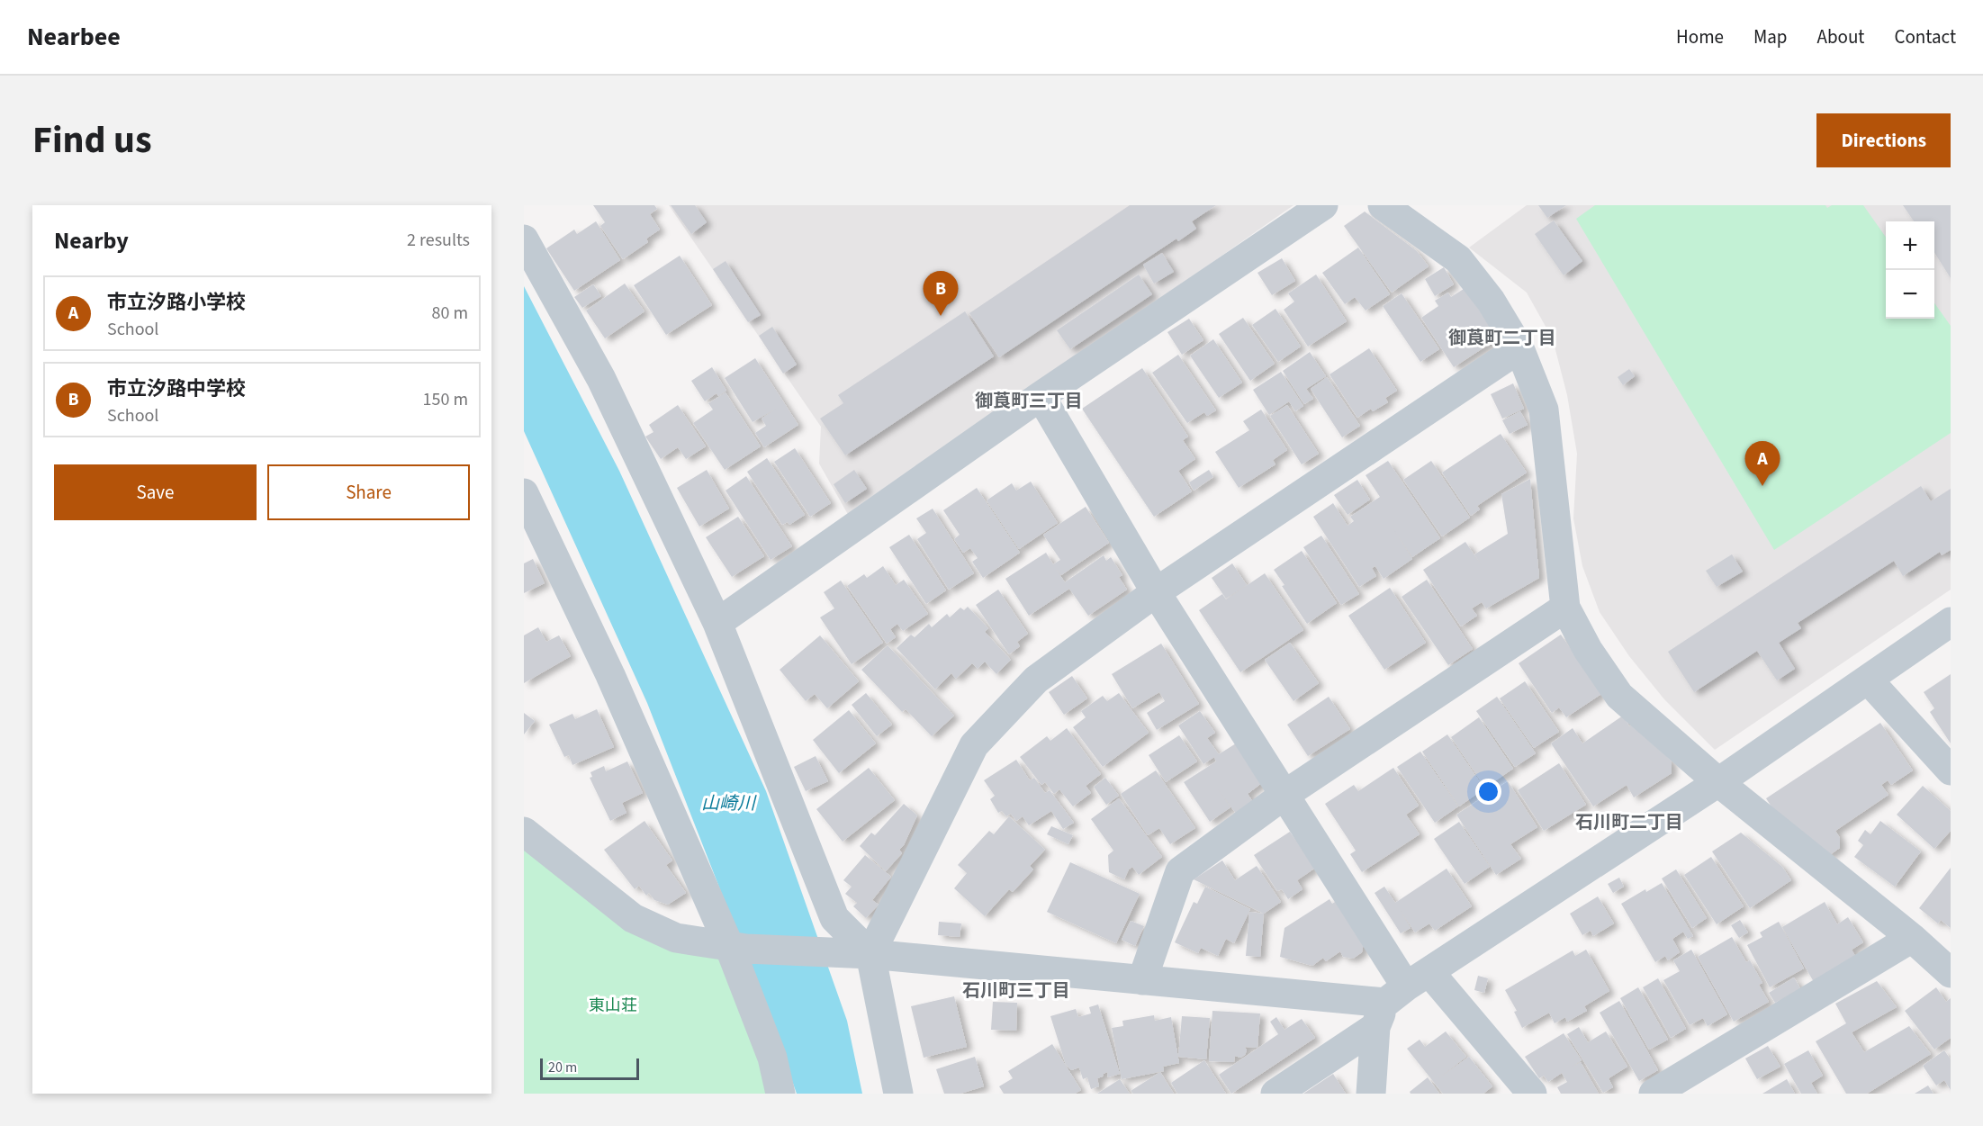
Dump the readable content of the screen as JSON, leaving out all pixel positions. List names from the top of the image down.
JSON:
{
  "districts": [
    "御莨町二丁目",
    "御莨町三丁目",
    "石川町二丁目",
    "石川町三丁目"
  ],
  "water": ["山崎川"],
  "parks": ["東山荘"],
  "scale_bar": "20 m",
  "page": {
    "header": "Nearbee",
    "nav": [
      "Home",
      "Map",
      "About",
      "Contact"
    ],
    "title": "Find us",
    "buttons": [
      "Directions",
      ["Save", "Share"]
    ],
    "heading": ["Nearby", "2 results"],
    "map_buttons": ["+", "−"],
    "pins": ["B", "A"],
    "list": [
      {
        "mark": "A",
        "name": "市立汐路小学校",
        "note": "School",
        "value": "80 m"
      },
      {
        "mark": "B",
        "name": "市立汐路中学校",
        "note": "School",
        "value": "150 m"
      }
    ],
    "scale": "20 m"
  }
}
